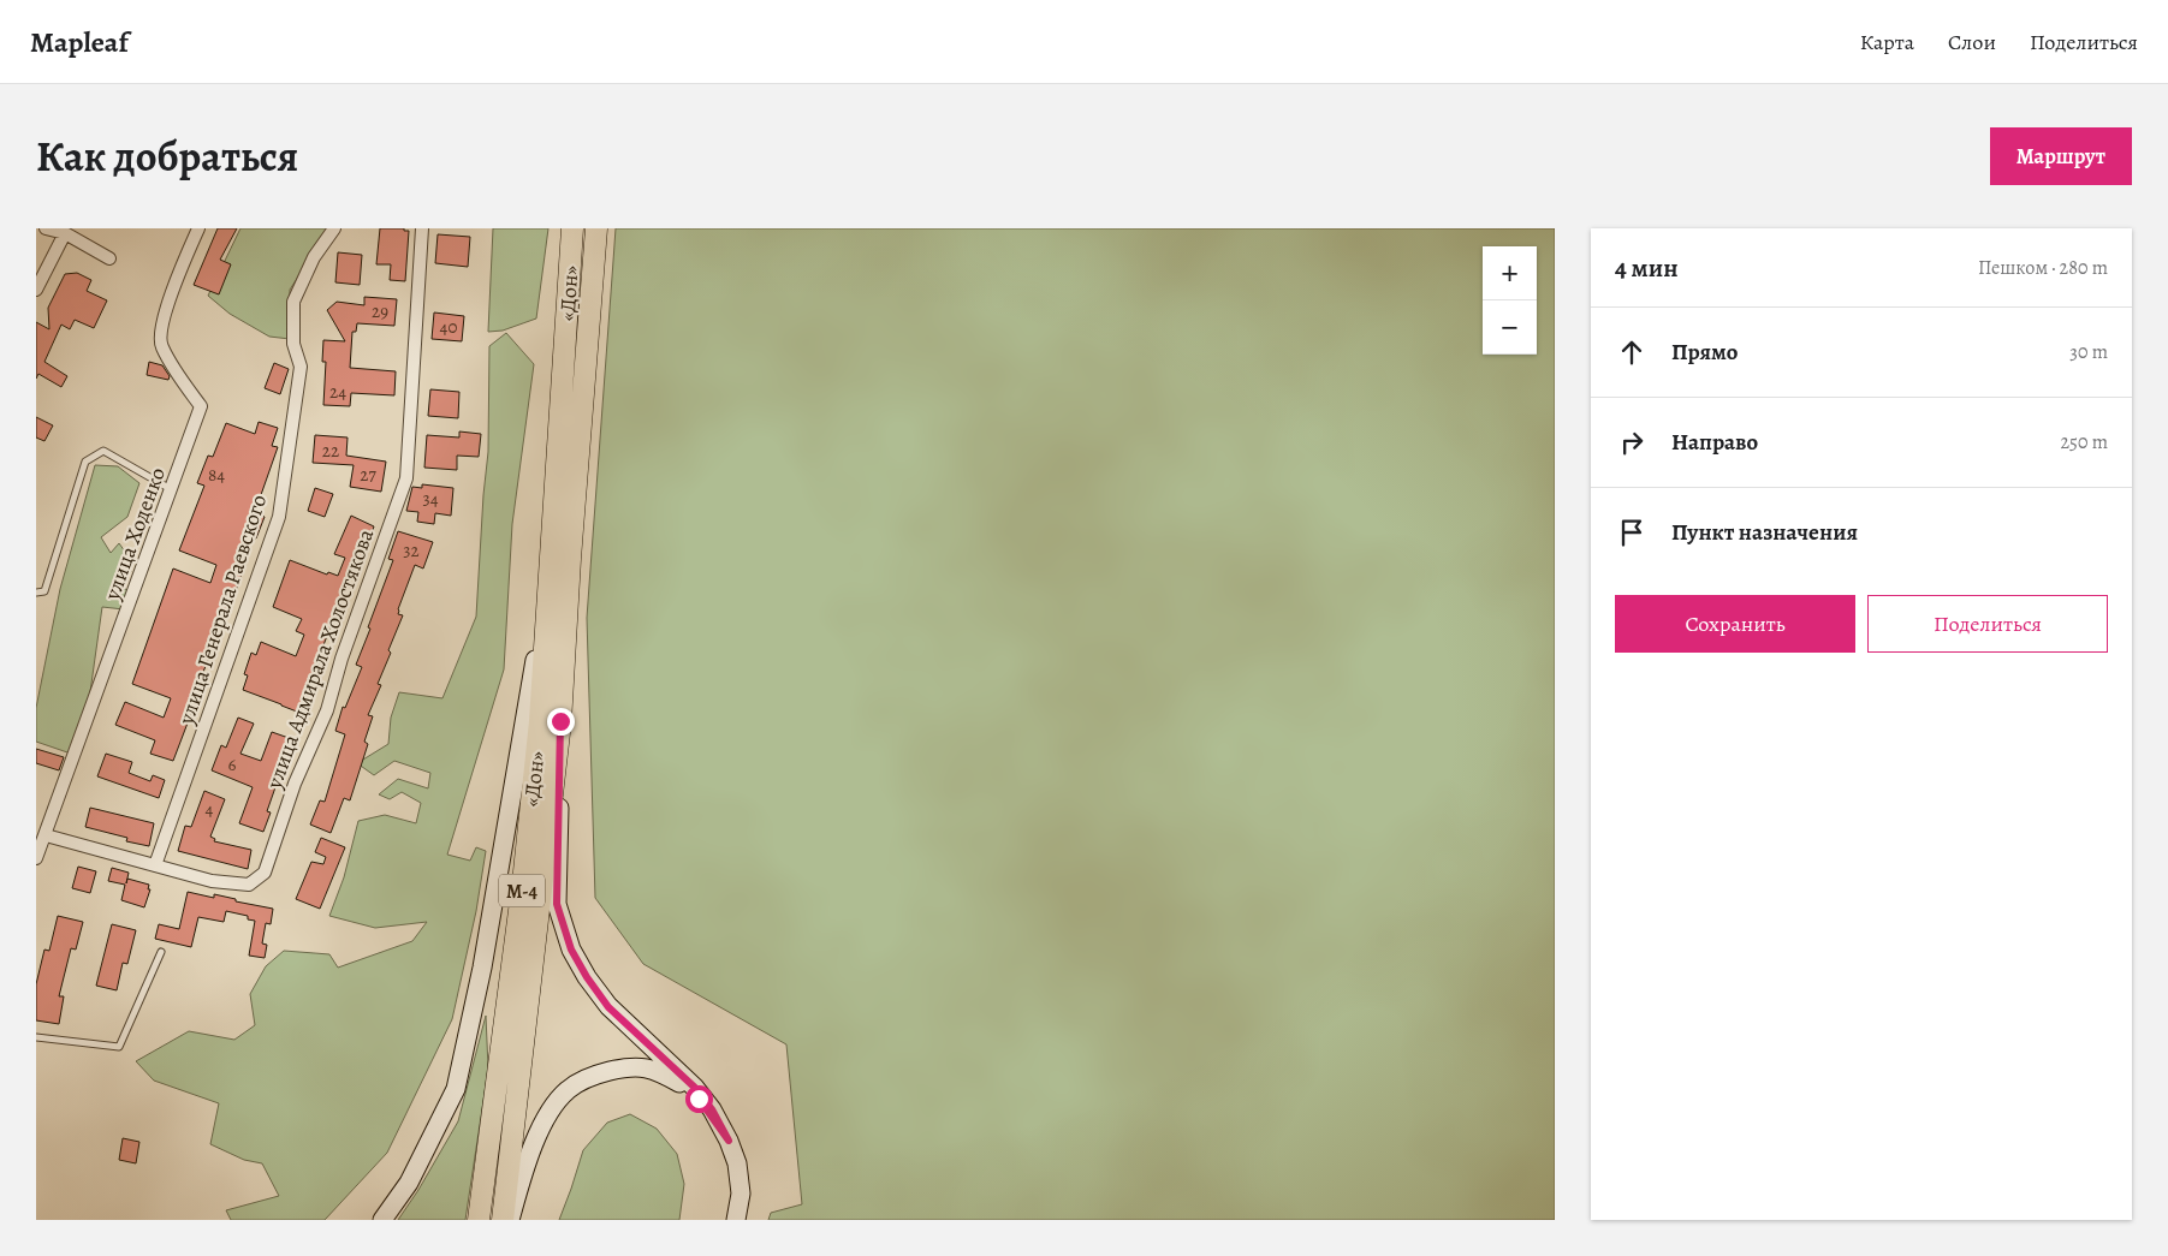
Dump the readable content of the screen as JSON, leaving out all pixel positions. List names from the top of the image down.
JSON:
{
  "streets": {
    "highway": ["«Дон»", "М-4"],
    "street": ["улица Ходенко", "улица Генерала Раевского", "улица Адмирала Холостякова"]
  },
  "crossings": [
    ["улица Ходенко", "улица Адмирала Холостякова"],
    ["улица Генерала Раевского", "улица Адмирала Холостякова"]
  ],
  "house_numbers": [
    "29",
    "40",
    "24",
    "22",
    "84",
    "27",
    "34",
    "32",
    "6",
    "4"
  ],
  "page": {
    "header": "Mapleaf",
    "nav": ["Карта", "Слои", "Поделиться"],
    "title": "Как добраться",
    "buttons": [
      "Маршрут",
      ["Сохранить", "Поделиться"]
    ],
    "heading": ["4 мин", "Пешком · 280 m"],
    "map_buttons": ["+", "−"],
    "list": [
      ["Прямо", "30 m"],
      ["Направо", "250 m"],
      "Пункт назначения"
    ]
  }
}
